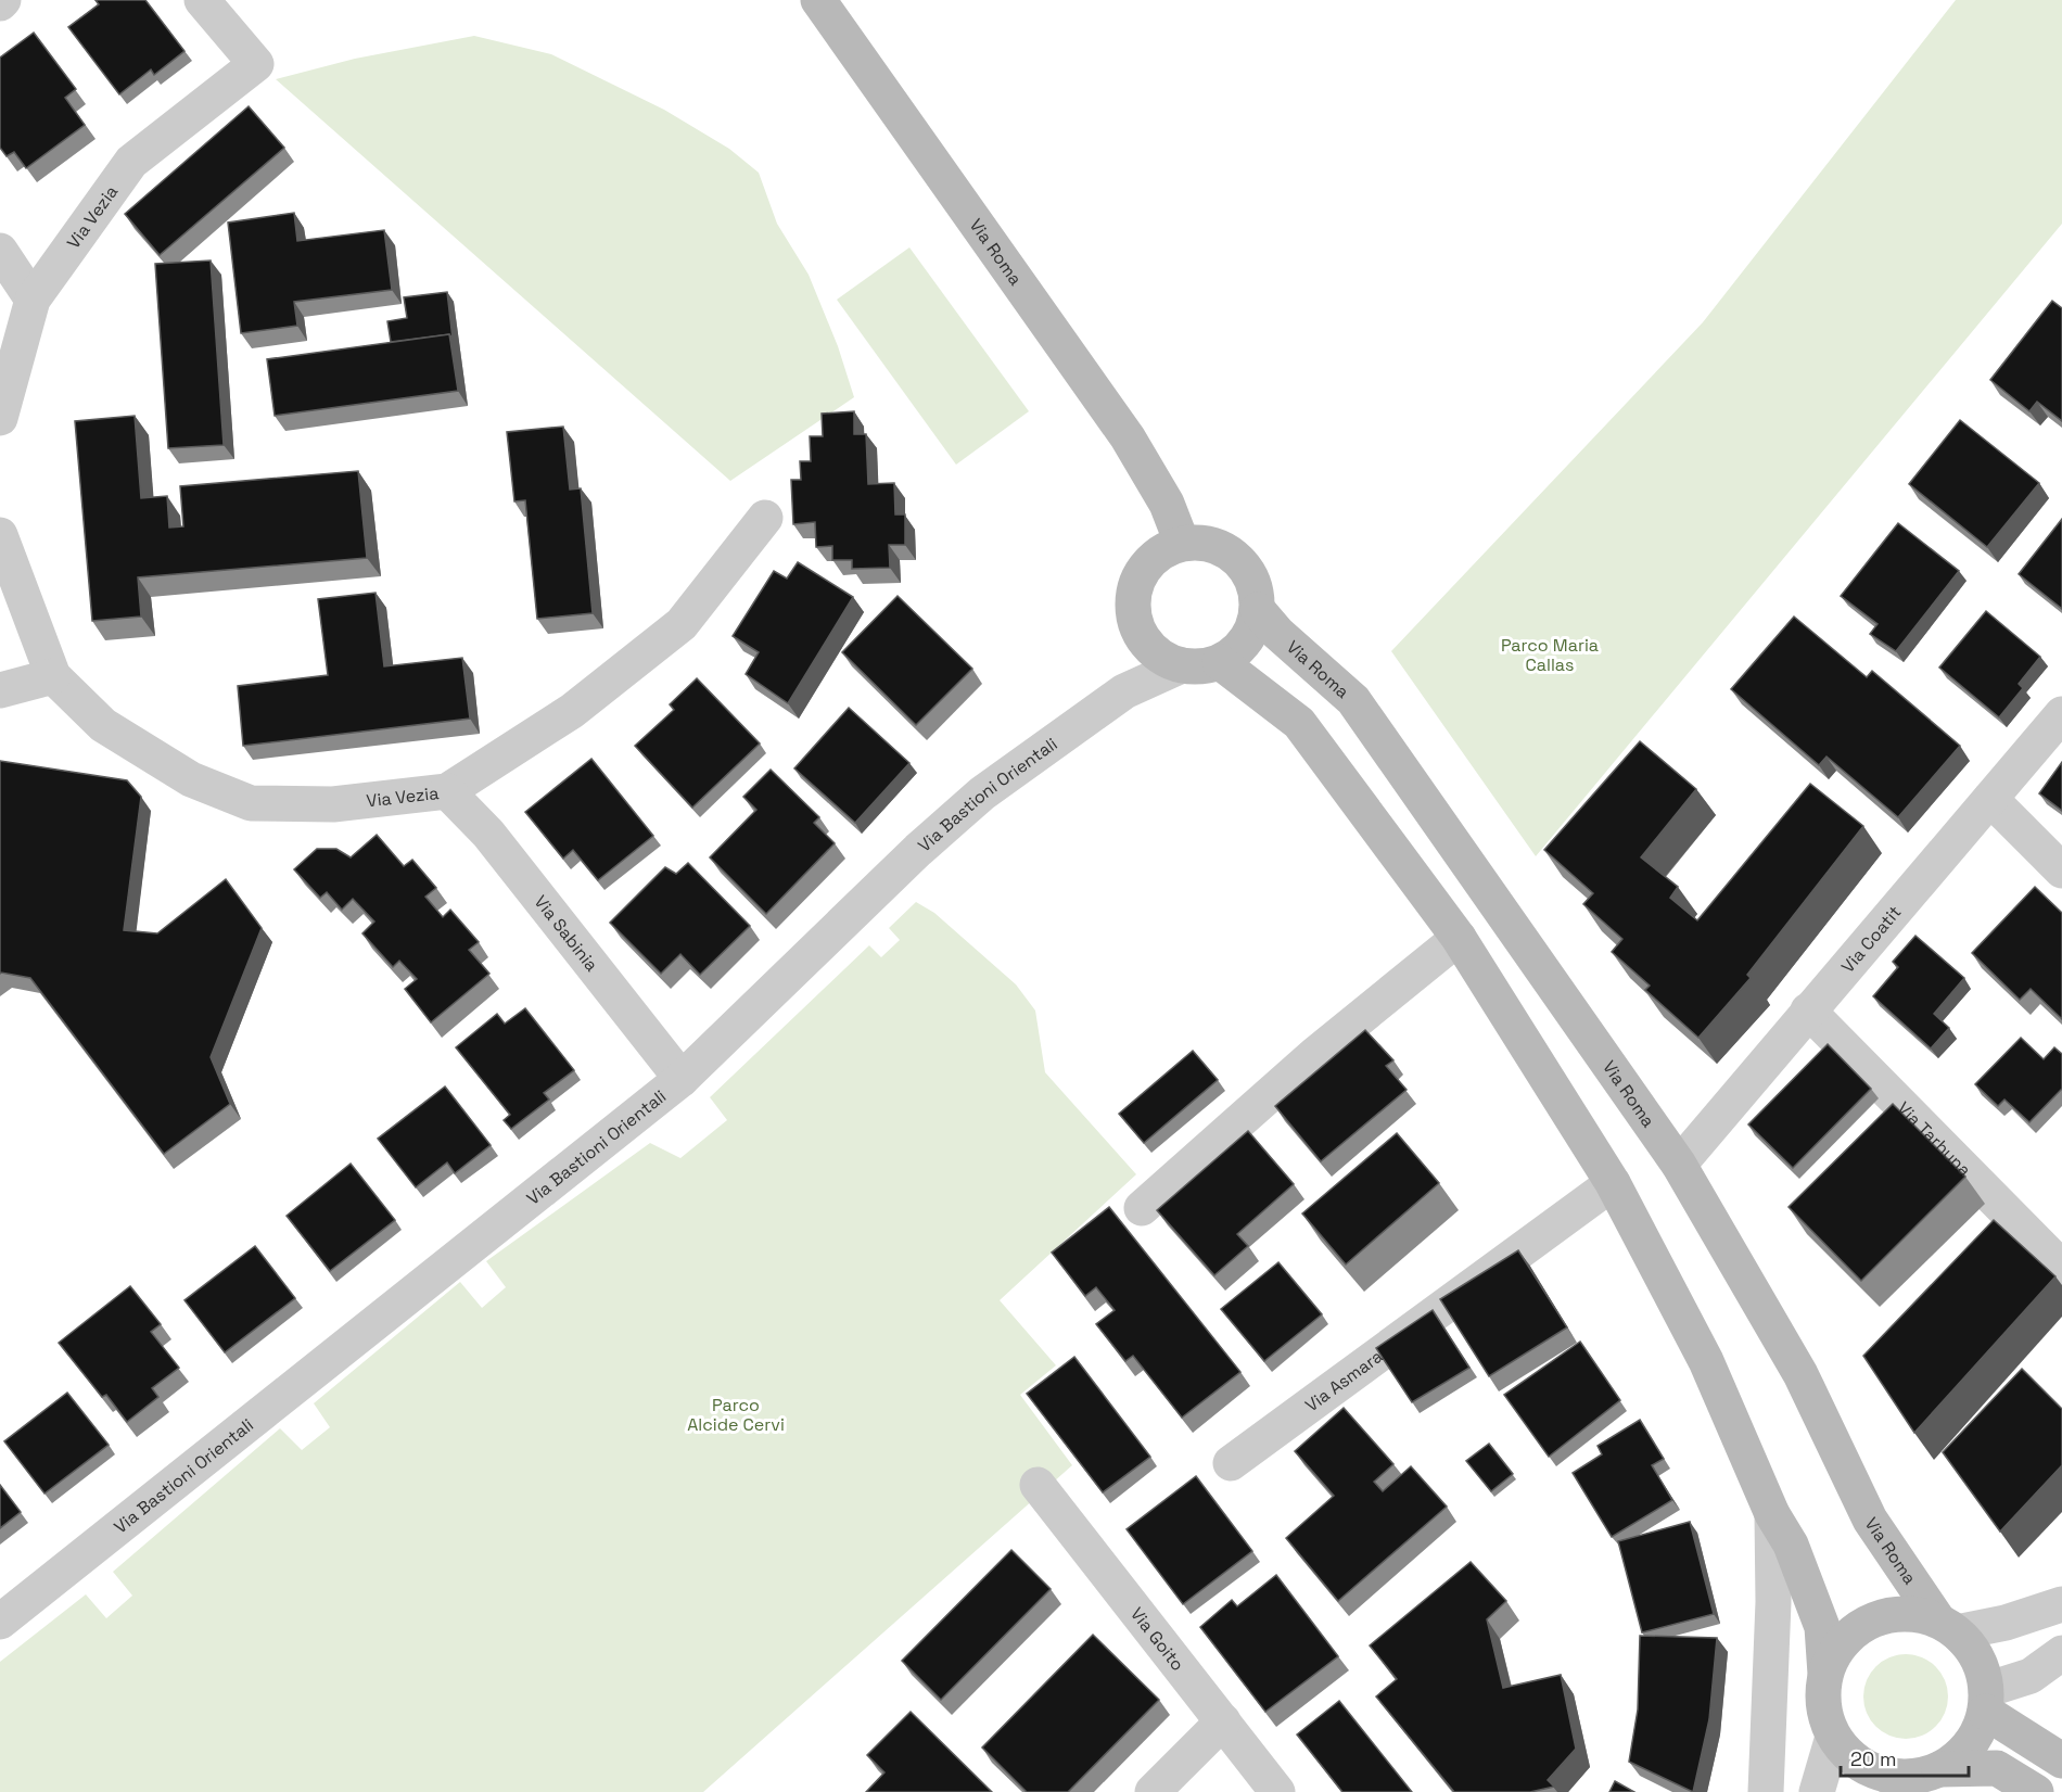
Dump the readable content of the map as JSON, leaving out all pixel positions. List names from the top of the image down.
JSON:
{
  "streets": {
    "main road": ["Via Roma"],
    "street": [
      "Via Vezia",
      "Via Bastioni Orientali",
      "Via Sabinia",
      "Via Coatit",
      "Via Tarhuna",
      "Via Asmara",
      "Via Goito"
    ]
  },
  "crossings": [
    ["Via Vezia", "Via Sabinia"],
    ["Via Roma", "Via Bastioni Orientali"],
    ["Via Roma", "Via Coatit"],
    ["Via Bastioni Orientali", "Via Sabinia"],
    ["Via Coatit", "Via Tarhuna"]
  ],
  "parks": ["Parco Maria Callas", "Parco Alcide Cervi"],
  "scale_bar": "20 m"
}
